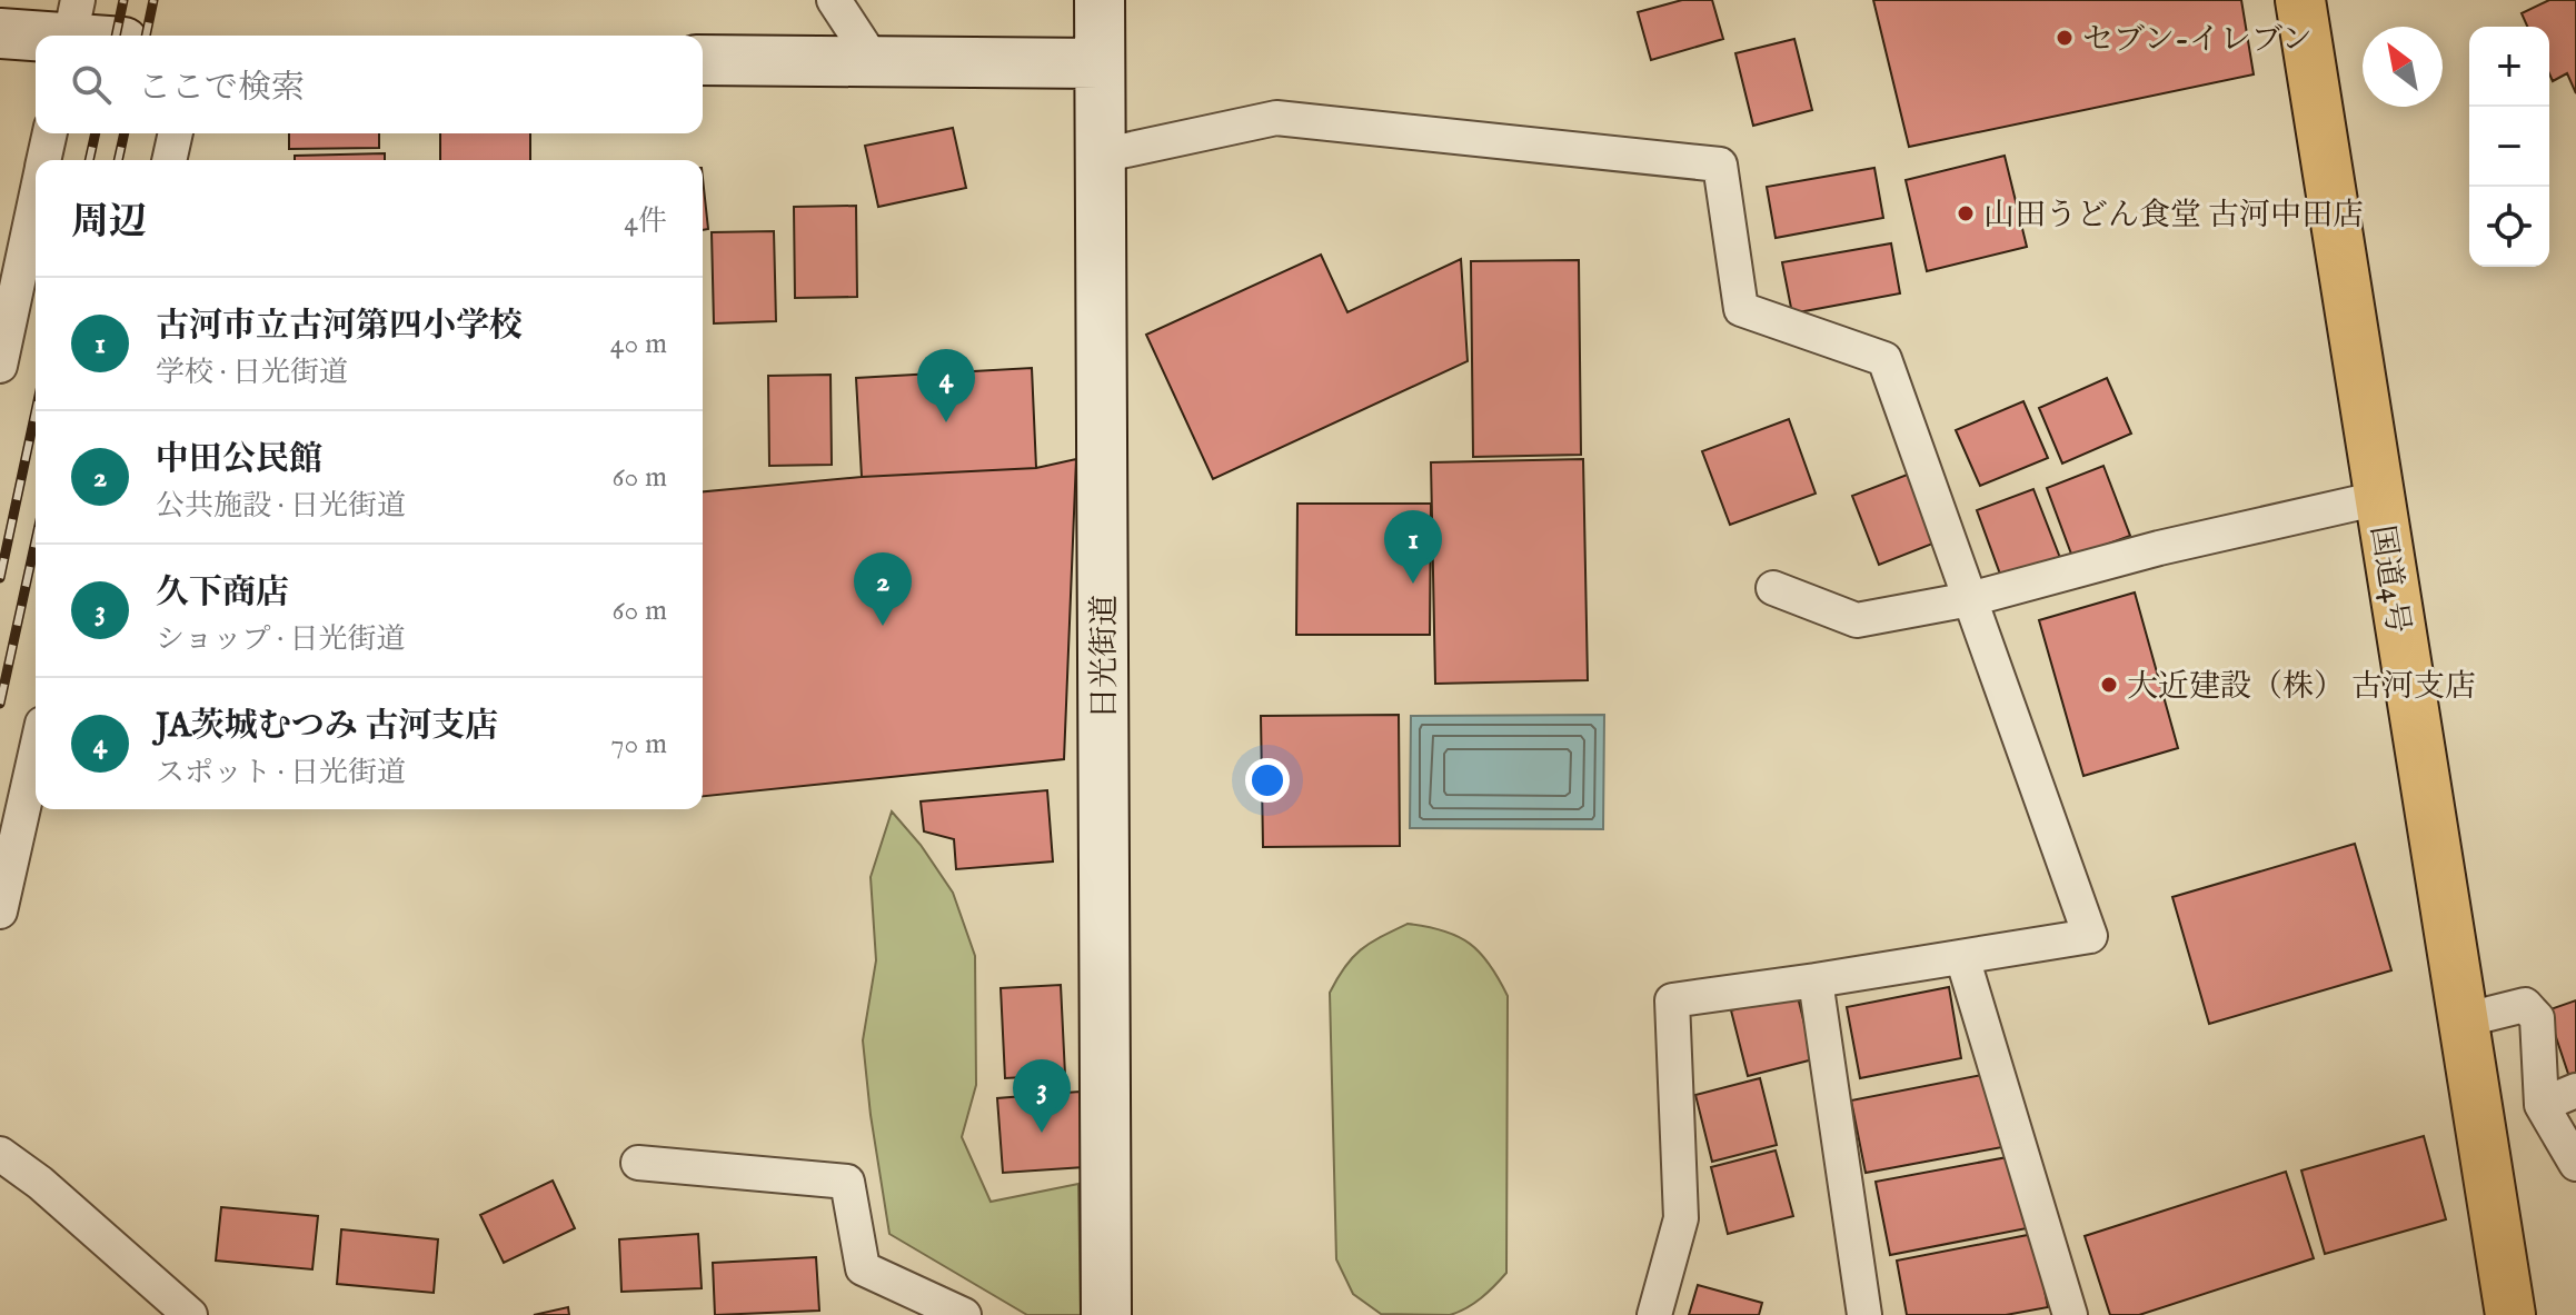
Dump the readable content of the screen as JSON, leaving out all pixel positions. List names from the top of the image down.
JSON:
{
  "streets": {
    "highway": ["国道4号"],
    "main road": ["日光街道"]
  },
  "places": ["セブン-イレブン", "山田うどん食堂 古河中田店", "大近建設（株） 古河支店"],
  "north": "top left",
  "page": {
    "map_buttons": ["+", "−"],
    "search": "ここで検索",
    "heading": ["周辺", "4件"],
    "list": [
      {
        "mark": "1",
        "name": "古河市立古河第四小学校",
        "note": "学校 · 日光街道",
        "value": "40 m"
      },
      {
        "mark": "2",
        "name": "中田公民館",
        "note": "公共施設 · 日光街道",
        "value": "60 m"
      },
      {
        "mark": "3",
        "name": "久下商店",
        "note": "ショップ · 日光街道",
        "value": "60 m"
      },
      {
        "mark": "4",
        "name": "JA茨城むつみ 古河支店",
        "note": "スポット · 日光街道",
        "value": "70 m"
      }
    ],
    "pins": [
      "4",
      "1",
      "2",
      "3"
    ]
  }
}
